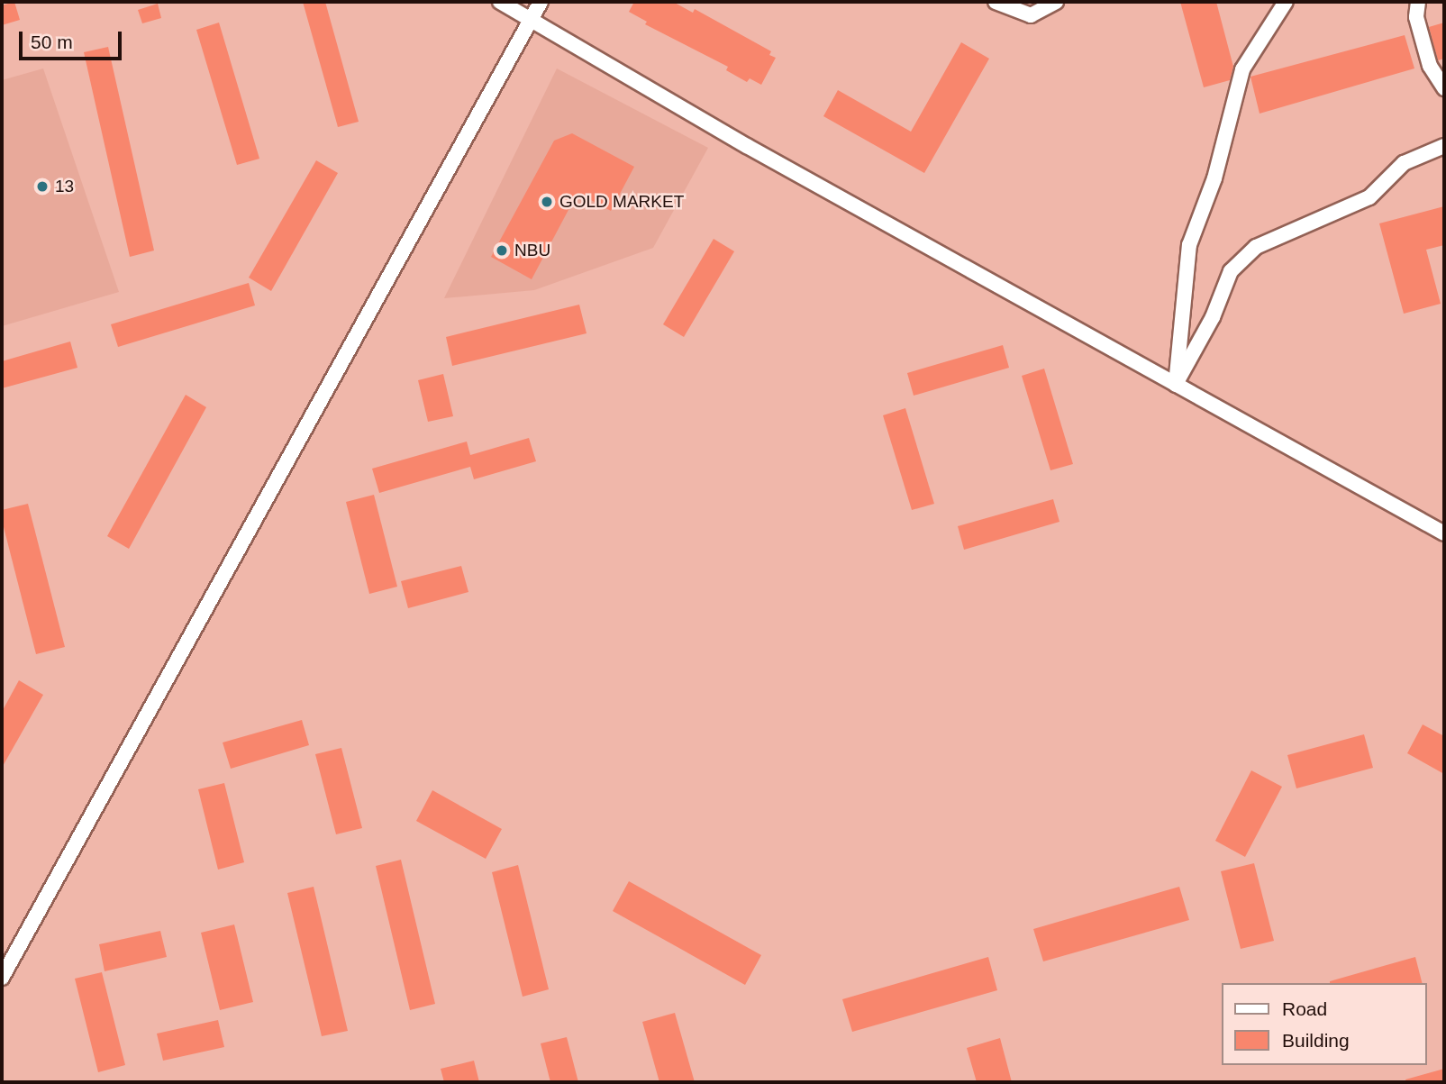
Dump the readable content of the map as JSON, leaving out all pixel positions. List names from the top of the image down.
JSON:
{
  "places": ["13", "GOLD MARKET", "NBU"],
  "legend": ["Road", "Building"],
  "scale_bar": "50 m"
}
